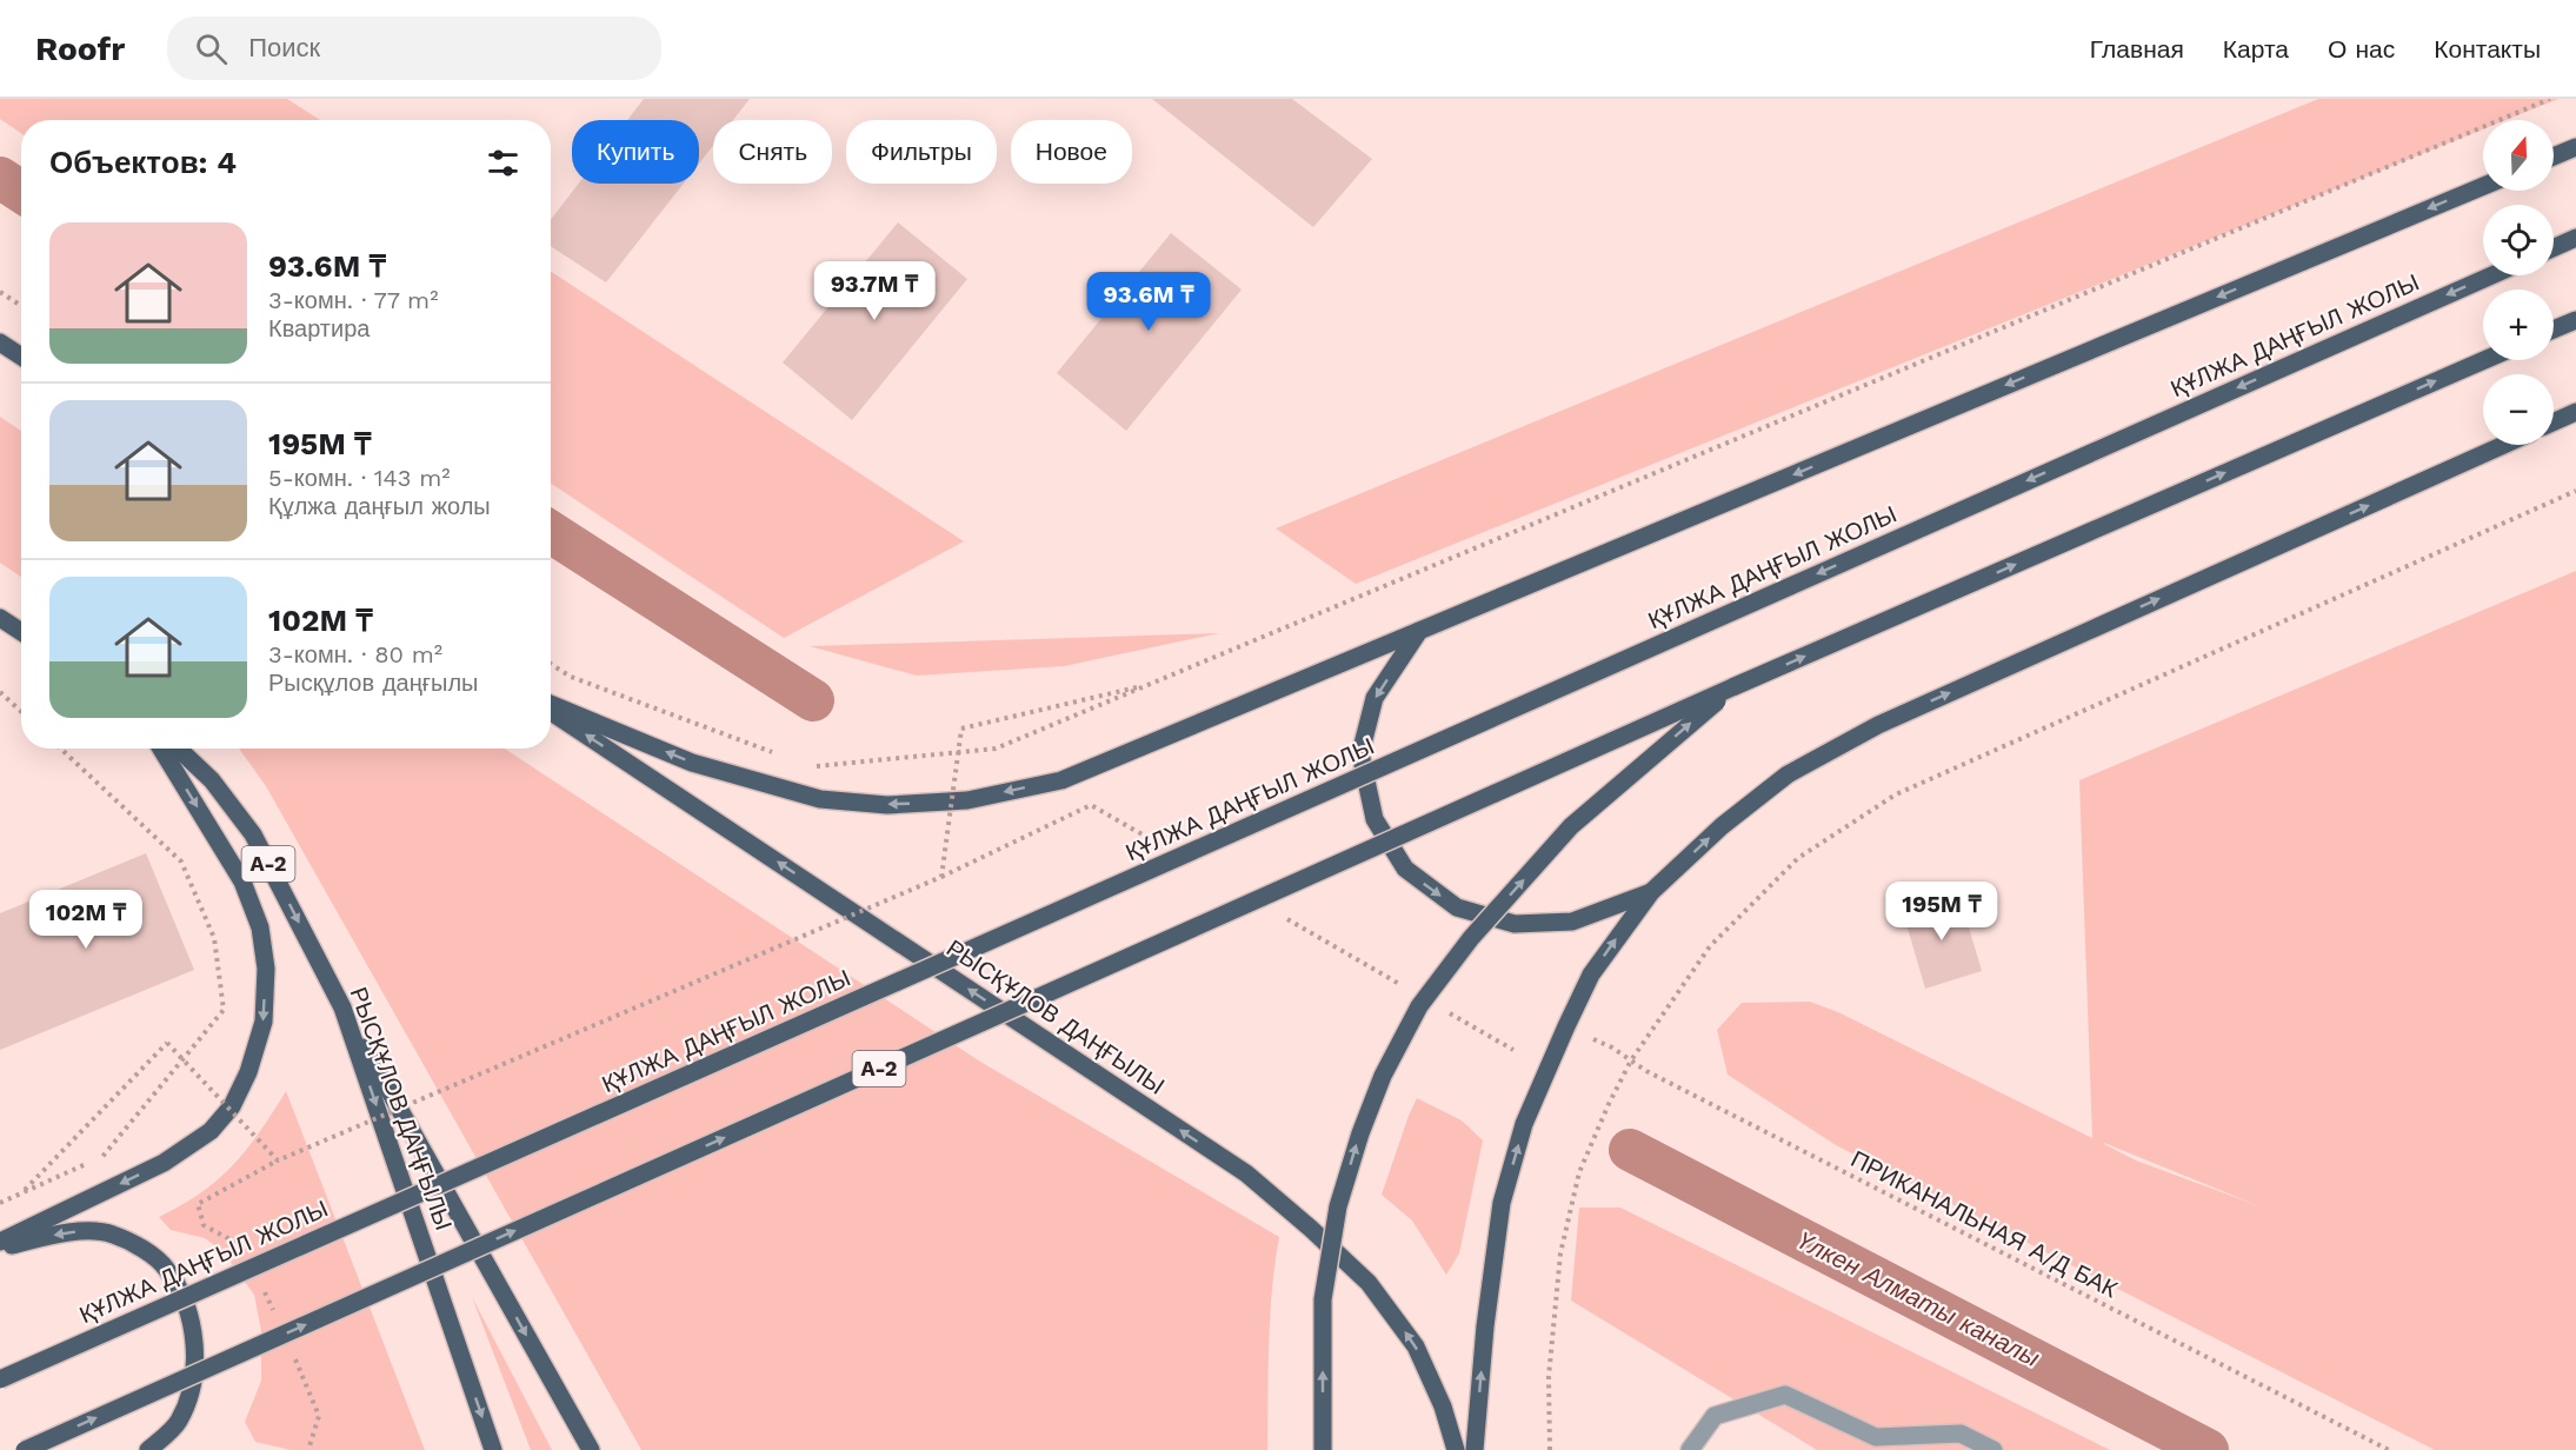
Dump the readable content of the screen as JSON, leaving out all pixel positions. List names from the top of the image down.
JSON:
{
  "streets": {
    "main road": ["ҚҰЛЖА ДАҢҒЫЛ ЖОЛЫ", "A-2", "РЫСҚҰЛОВ ДАҢҒЫЛЫ"],
    "path": ["ПРИКАНАЛЬНАЯ А/Д БАК"]
  },
  "water": ["Үлкен Алматы каналы"],
  "north": "top",
  "page": {
    "header": "Roofr",
    "search": "Поиск",
    "nav": [
      "Главная",
      "Карта",
      "О нас",
      "Контакты"
    ],
    "map_buttons": ["+", "−"],
    "chip": [
      "Купить",
      "Снять",
      "Фильтры",
      "Новое"
    ],
    "heading": "Объектов: 4",
    "list": [
      {
        "name": "93.6M ₸",
        "note": "3-комн. · 77 m² · Квартира"
      },
      {
        "name": "195M ₸",
        "note": "5-комн. · 143 m² · Құлжа даңғыл жолы"
      },
      {
        "name": "102M ₸",
        "note": "3-комн. · 80 m² · Рысқұлов даңғылы"
      }
    ],
    "price": [
      "93.7M ₸",
      "93.6M ₸",
      "195M ₸",
      "102M ₸"
    ]
  }
}
